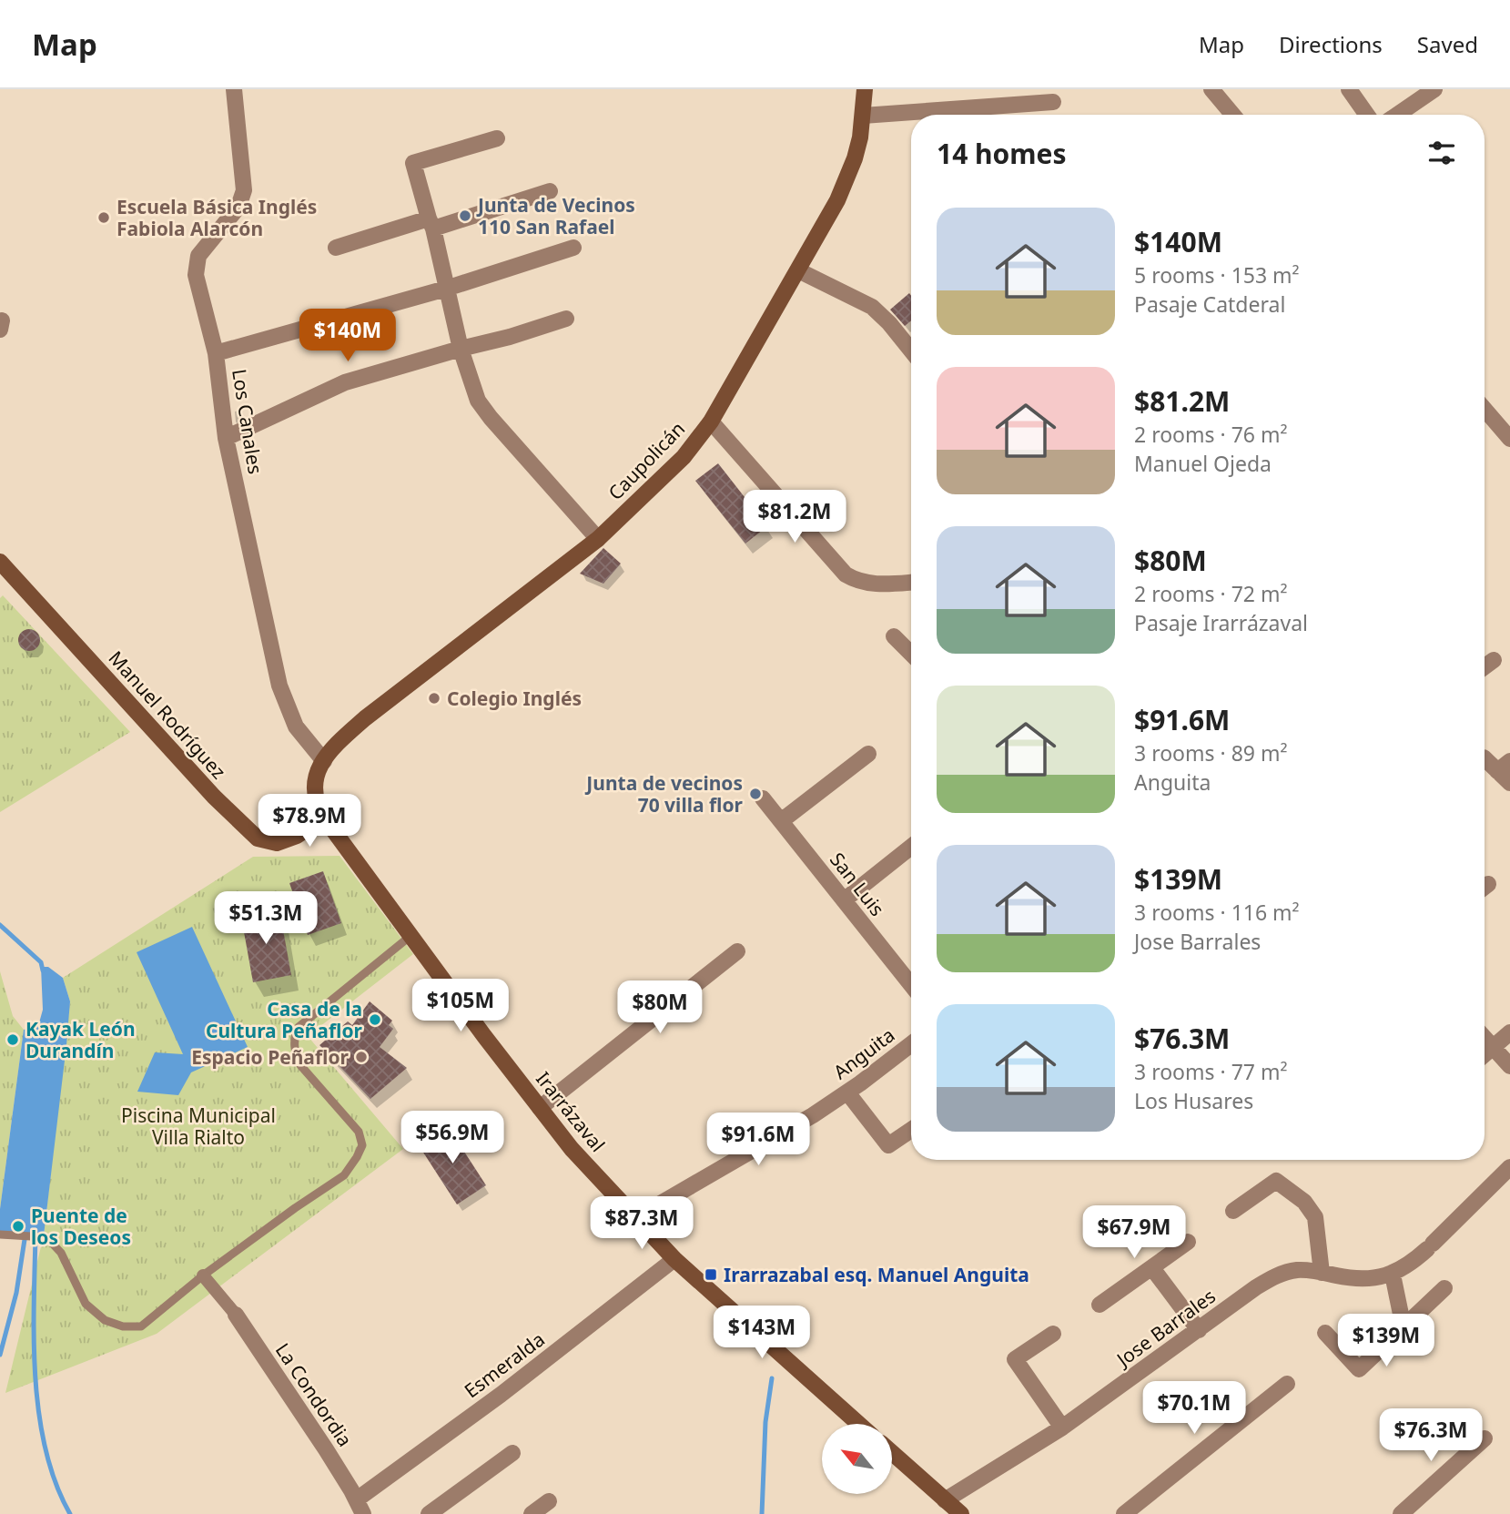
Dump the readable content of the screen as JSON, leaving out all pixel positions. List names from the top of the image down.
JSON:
{
  "streets": {
    "main road": ["Caupolicán", "Manuel Rodríguez", "Irarrázaval"],
    "street": [
      "Los Canales",
      "San Luis",
      "Anguita",
      "Jose Barrales",
      "Esmeralda",
      "La Condordia"
    ]
  },
  "crossings": [
    ["Los Canales", "Caupolicán"],
    ["Los Canales", "Irarrázaval"],
    ["Caupolicán", "Irarrázaval"],
    ["Manuel Rodríguez", "Irarrázaval"],
    ["Anguita", "Irarrázaval"],
    ["Irarrázaval", "Esmeralda"],
    ["Esmeralda", "La Condordia"]
  ],
  "parks": ["Piscina Municipal Villa Rialto"],
  "places": {
    "other": [
      "Junta de Vecinos 110 San Rafael",
      "Escuela Básica Inglés Fabiola Alarcón",
      "Colegio Inglés",
      "Junta de vecinos 70 villa flor",
      "Casa de la Cultura Peñaflor",
      "Kayak León Durandín",
      "Espacio Peñaflor",
      "Puente de los Deseos"
    ],
    "transit": ["Irarrazabal esq. Manuel Anguita"]
  },
  "north": "top left",
  "page": {
    "header": "Map",
    "nav": ["Map", "Directions", "Saved"],
    "heading": "14 homes",
    "list": [
      {
        "name": "$140M",
        "note": "5 rooms · 153 m² · Pasaje Catderal"
      },
      {
        "name": "$81.2M",
        "note": "2 rooms · 76 m² · Manuel Ojeda"
      },
      {
        "name": "$80M",
        "note": "2 rooms · 72 m² · Pasaje Irarrázaval"
      },
      {
        "name": "$91.6M",
        "note": "3 rooms · 89 m² · Anguita"
      },
      {
        "name": "$139M",
        "note": "3 rooms · 116 m² · Jose Barrales"
      },
      {
        "name": "$76.3M",
        "note": "3 rooms · 77 m² · Los Husares"
      }
    ],
    "price": [
      "$140M",
      "$81.2M",
      "$78.9M",
      "$51.3M",
      "$105M",
      "$80M",
      "$56.9M",
      "$91.6M",
      "$87.3M",
      "$67.9M",
      "$143M",
      "$139M",
      "$70.1M",
      "$76.3M"
    ]
  }
}
